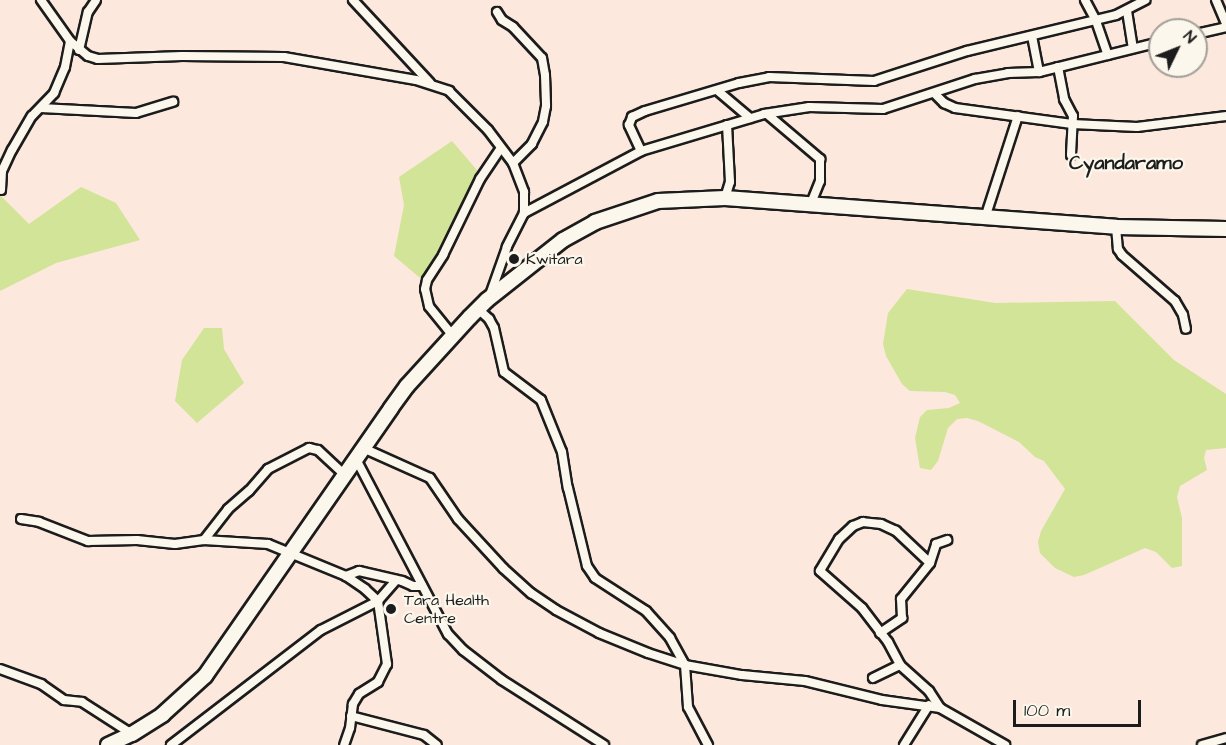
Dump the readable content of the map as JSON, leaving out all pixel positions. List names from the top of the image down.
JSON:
{
  "districts": ["Cyandaramo"],
  "places": ["Kwitara", "Tara Health Centre"],
  "scale_bar": "100 m",
  "north": "top right"
}
